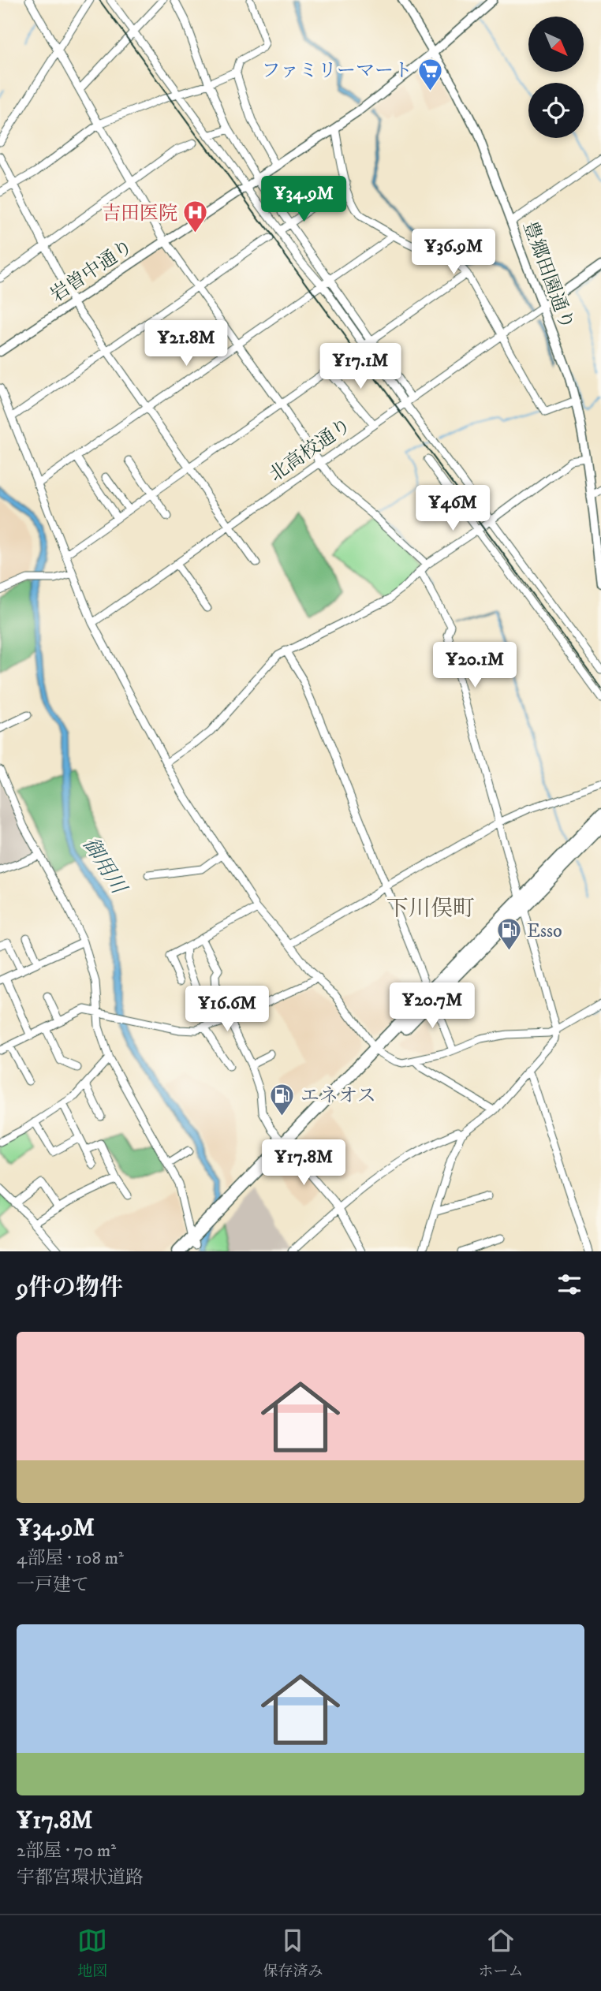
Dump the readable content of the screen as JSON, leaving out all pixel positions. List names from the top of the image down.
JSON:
{
  "streets": {
    "street": ["岩曽中通り", "豊郷田園通り", "北高校通り"]
  },
  "crossings": [
    ["岩曽中通り", "豊郷田園通り"],
    ["豊郷田園通り", "北高校通り"]
  ],
  "districts": ["下川俣町"],
  "water": ["御用川"],
  "places": {
    "supermarket": ["ファミリーマート"],
    "hospital": ["吉田医院"],
    "fuel station": ["Esso", "エネオス"]
  },
  "north": "bottom right",
  "page": {
    "price": [
      "¥34.9M",
      "¥36.9M",
      "¥21.8M",
      "¥17.1M",
      "¥46M",
      "¥20.1M",
      "¥20.7M",
      "¥16.6M",
      "¥17.8M"
    ],
    "heading": "9件の物件",
    "list": [
      {
        "name": "¥34.9M",
        "note": "4部屋 · 108 m² · 一戸建て"
      },
      {
        "name": "¥17.8M",
        "note": "2部屋 · 70 m² · 宇都宮環状道路"
      }
    ],
    "tabs": ["地図", "保存済み", "ホーム"]
  }
}
